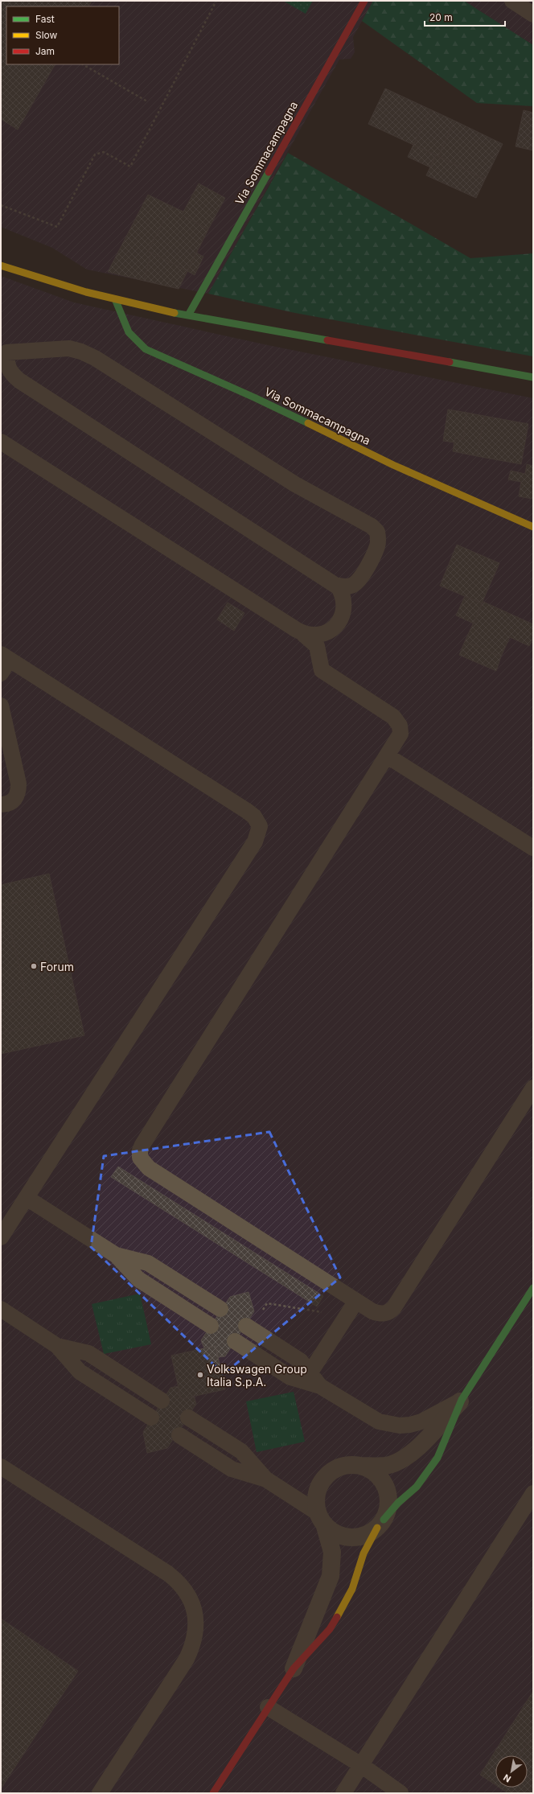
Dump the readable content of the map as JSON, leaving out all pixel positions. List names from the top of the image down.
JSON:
{
  "streets": {
    "street": ["Via Sommacampagna"]
  },
  "places": ["Forum", "Volkswagen Group Italia S.p.A."],
  "legend": ["Fast", "Slow", "Jam"],
  "scale_bar": "20 m",
  "north": "bottom left"
}
